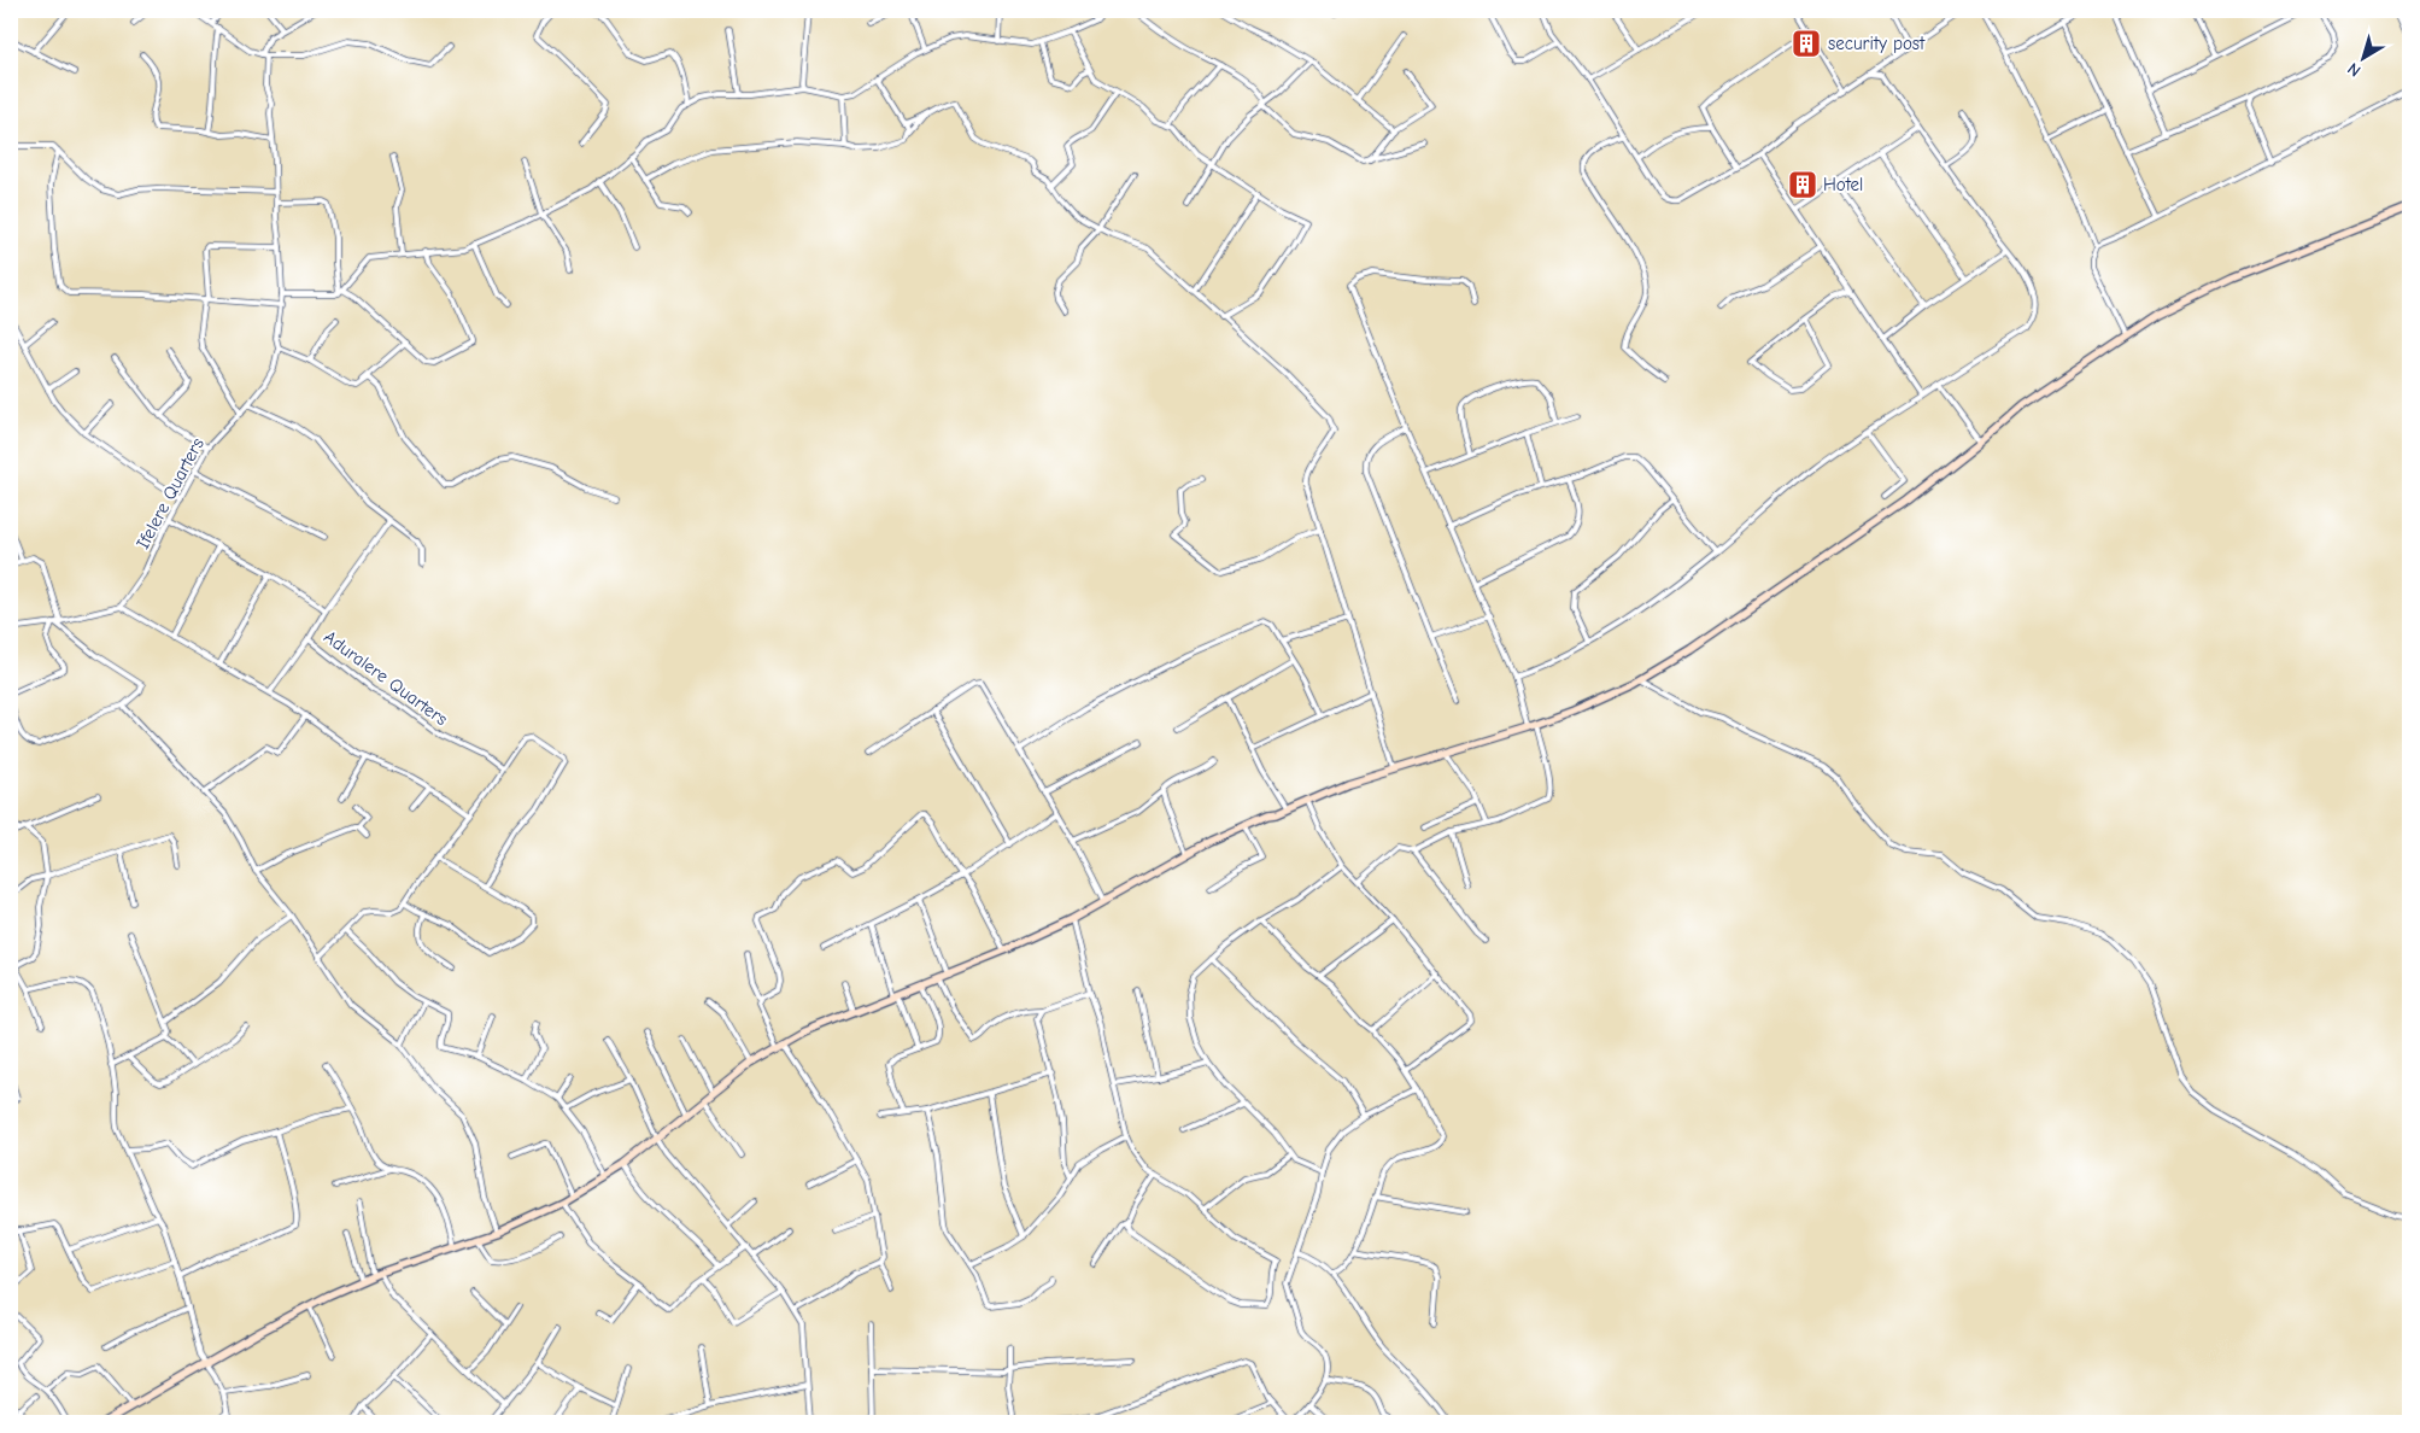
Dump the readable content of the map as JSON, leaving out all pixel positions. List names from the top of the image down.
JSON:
{
  "streets": {
    "street": ["Ifelere Quarters", "Aduralere Quarters"]
  },
  "crossings": [
    ["Ifelere Quarters", "Aduralere Quarters"]
  ],
  "places": {
    "building": ["security post", "Hotel"]
  },
  "north": "bottom left"
}
